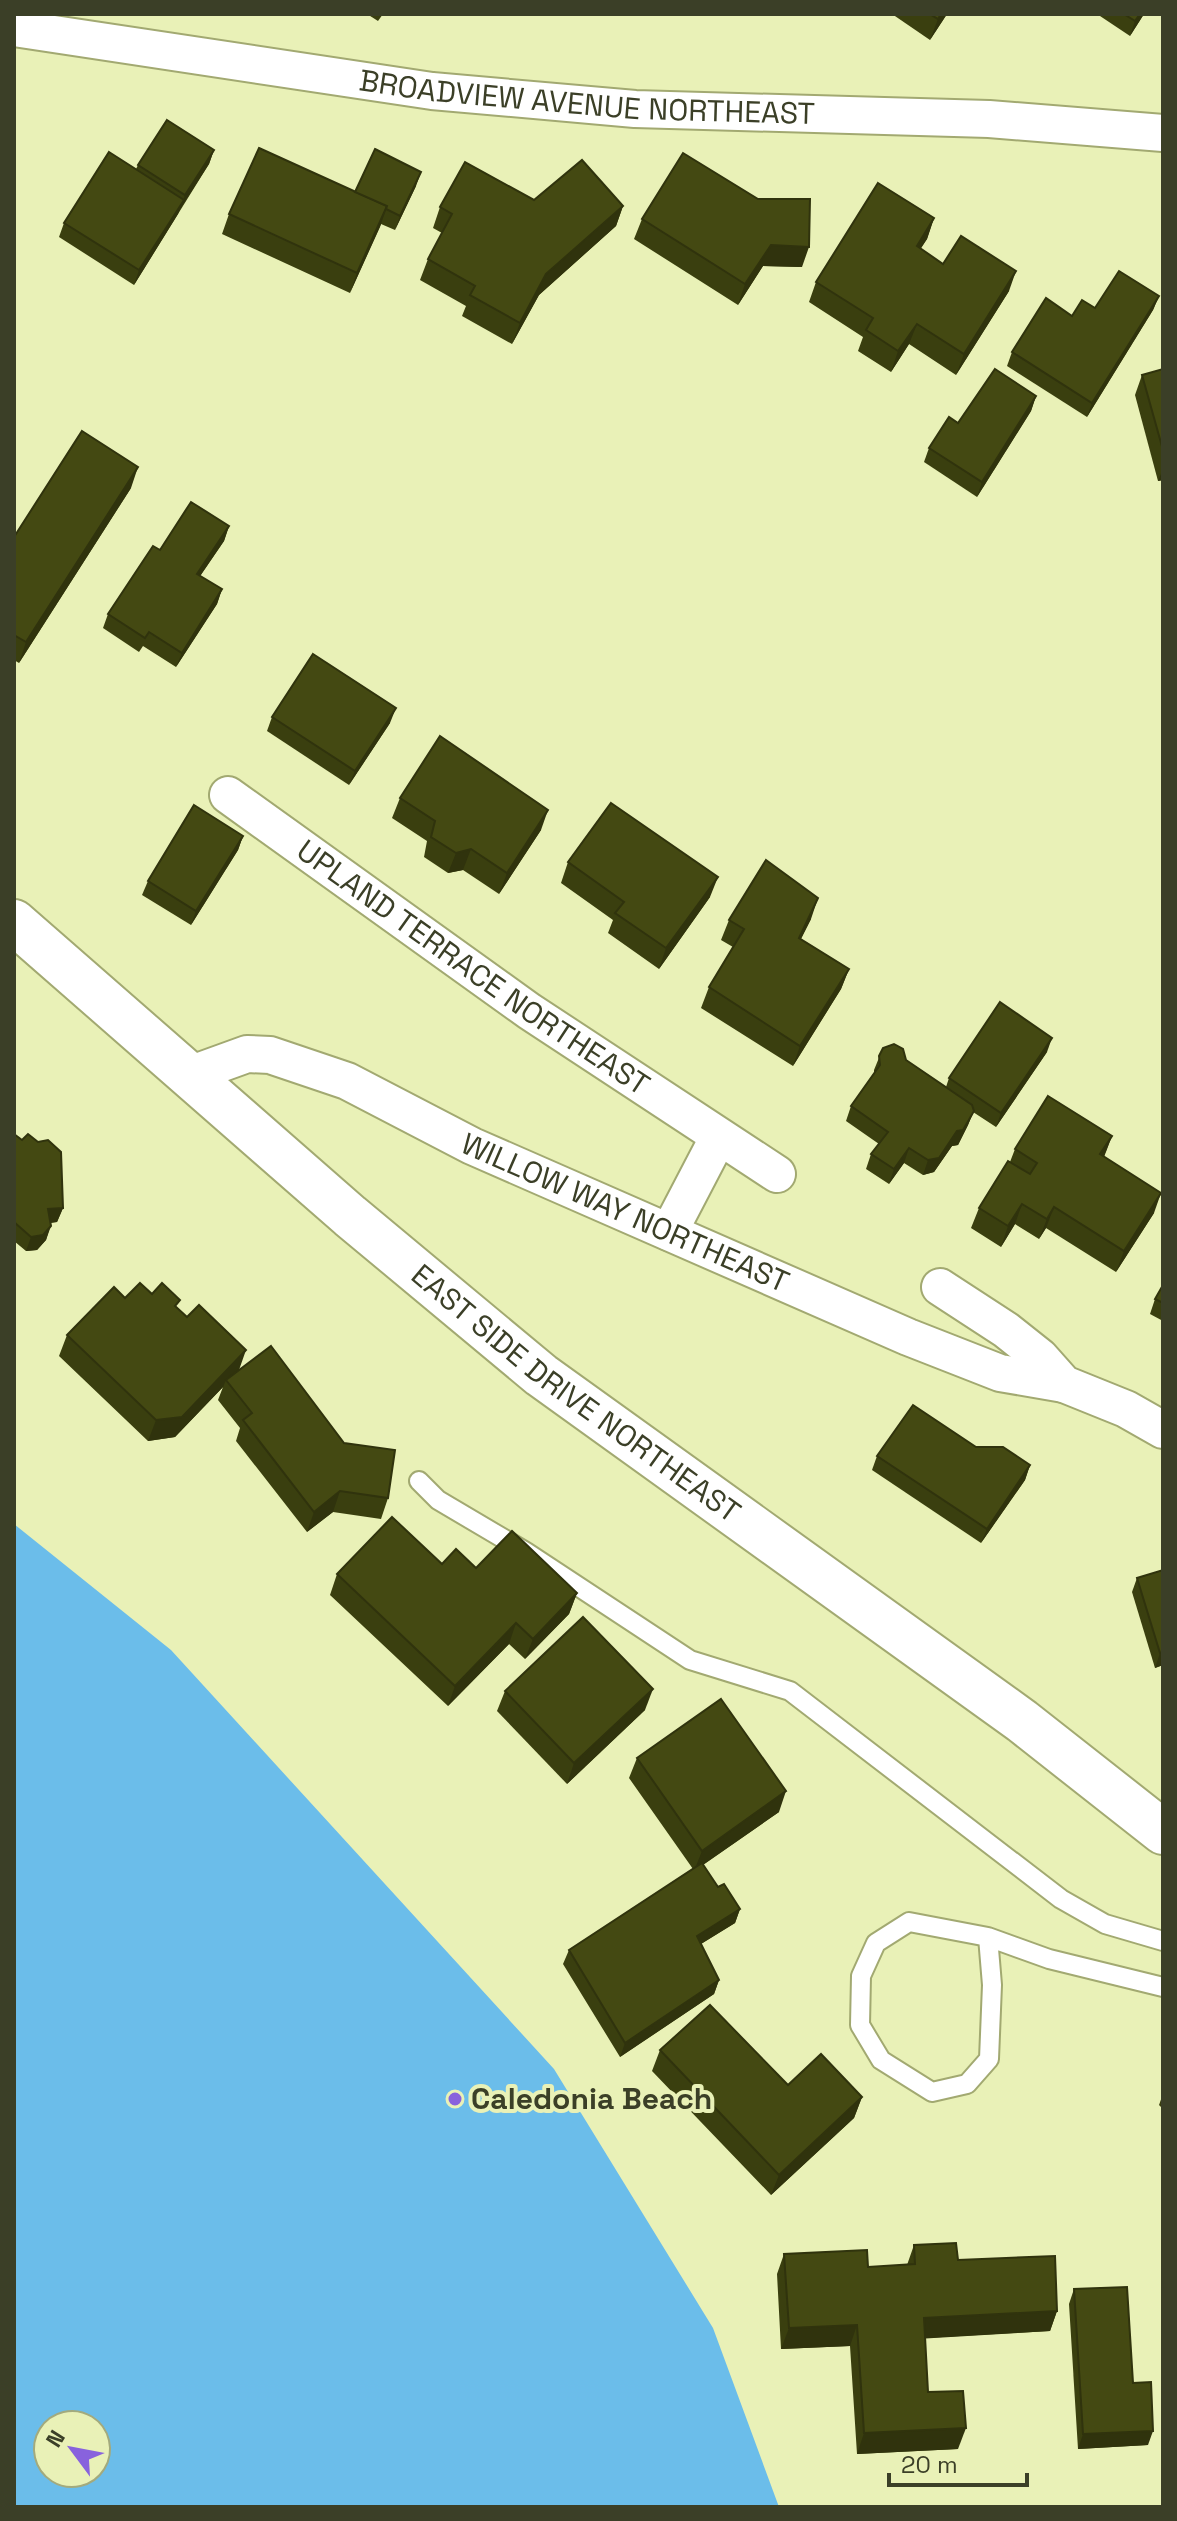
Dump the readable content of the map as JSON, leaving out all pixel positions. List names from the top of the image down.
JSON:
{
  "streets": {
    "main road": ["EAST SIDE DRIVE NORTHEAST"],
    "street": ["BROADVIEW AVENUE NORTHEAST", "UPLAND TERRACE NORTHEAST", "WILLOW WAY NORTHEAST"]
  },
  "crossings": [
    ["WILLOW WAY NORTHEAST", "EAST SIDE DRIVE NORTHEAST"]
  ],
  "places": ["Caledonia Beach"],
  "scale_bar": "20 m",
  "north": "top left"
}
